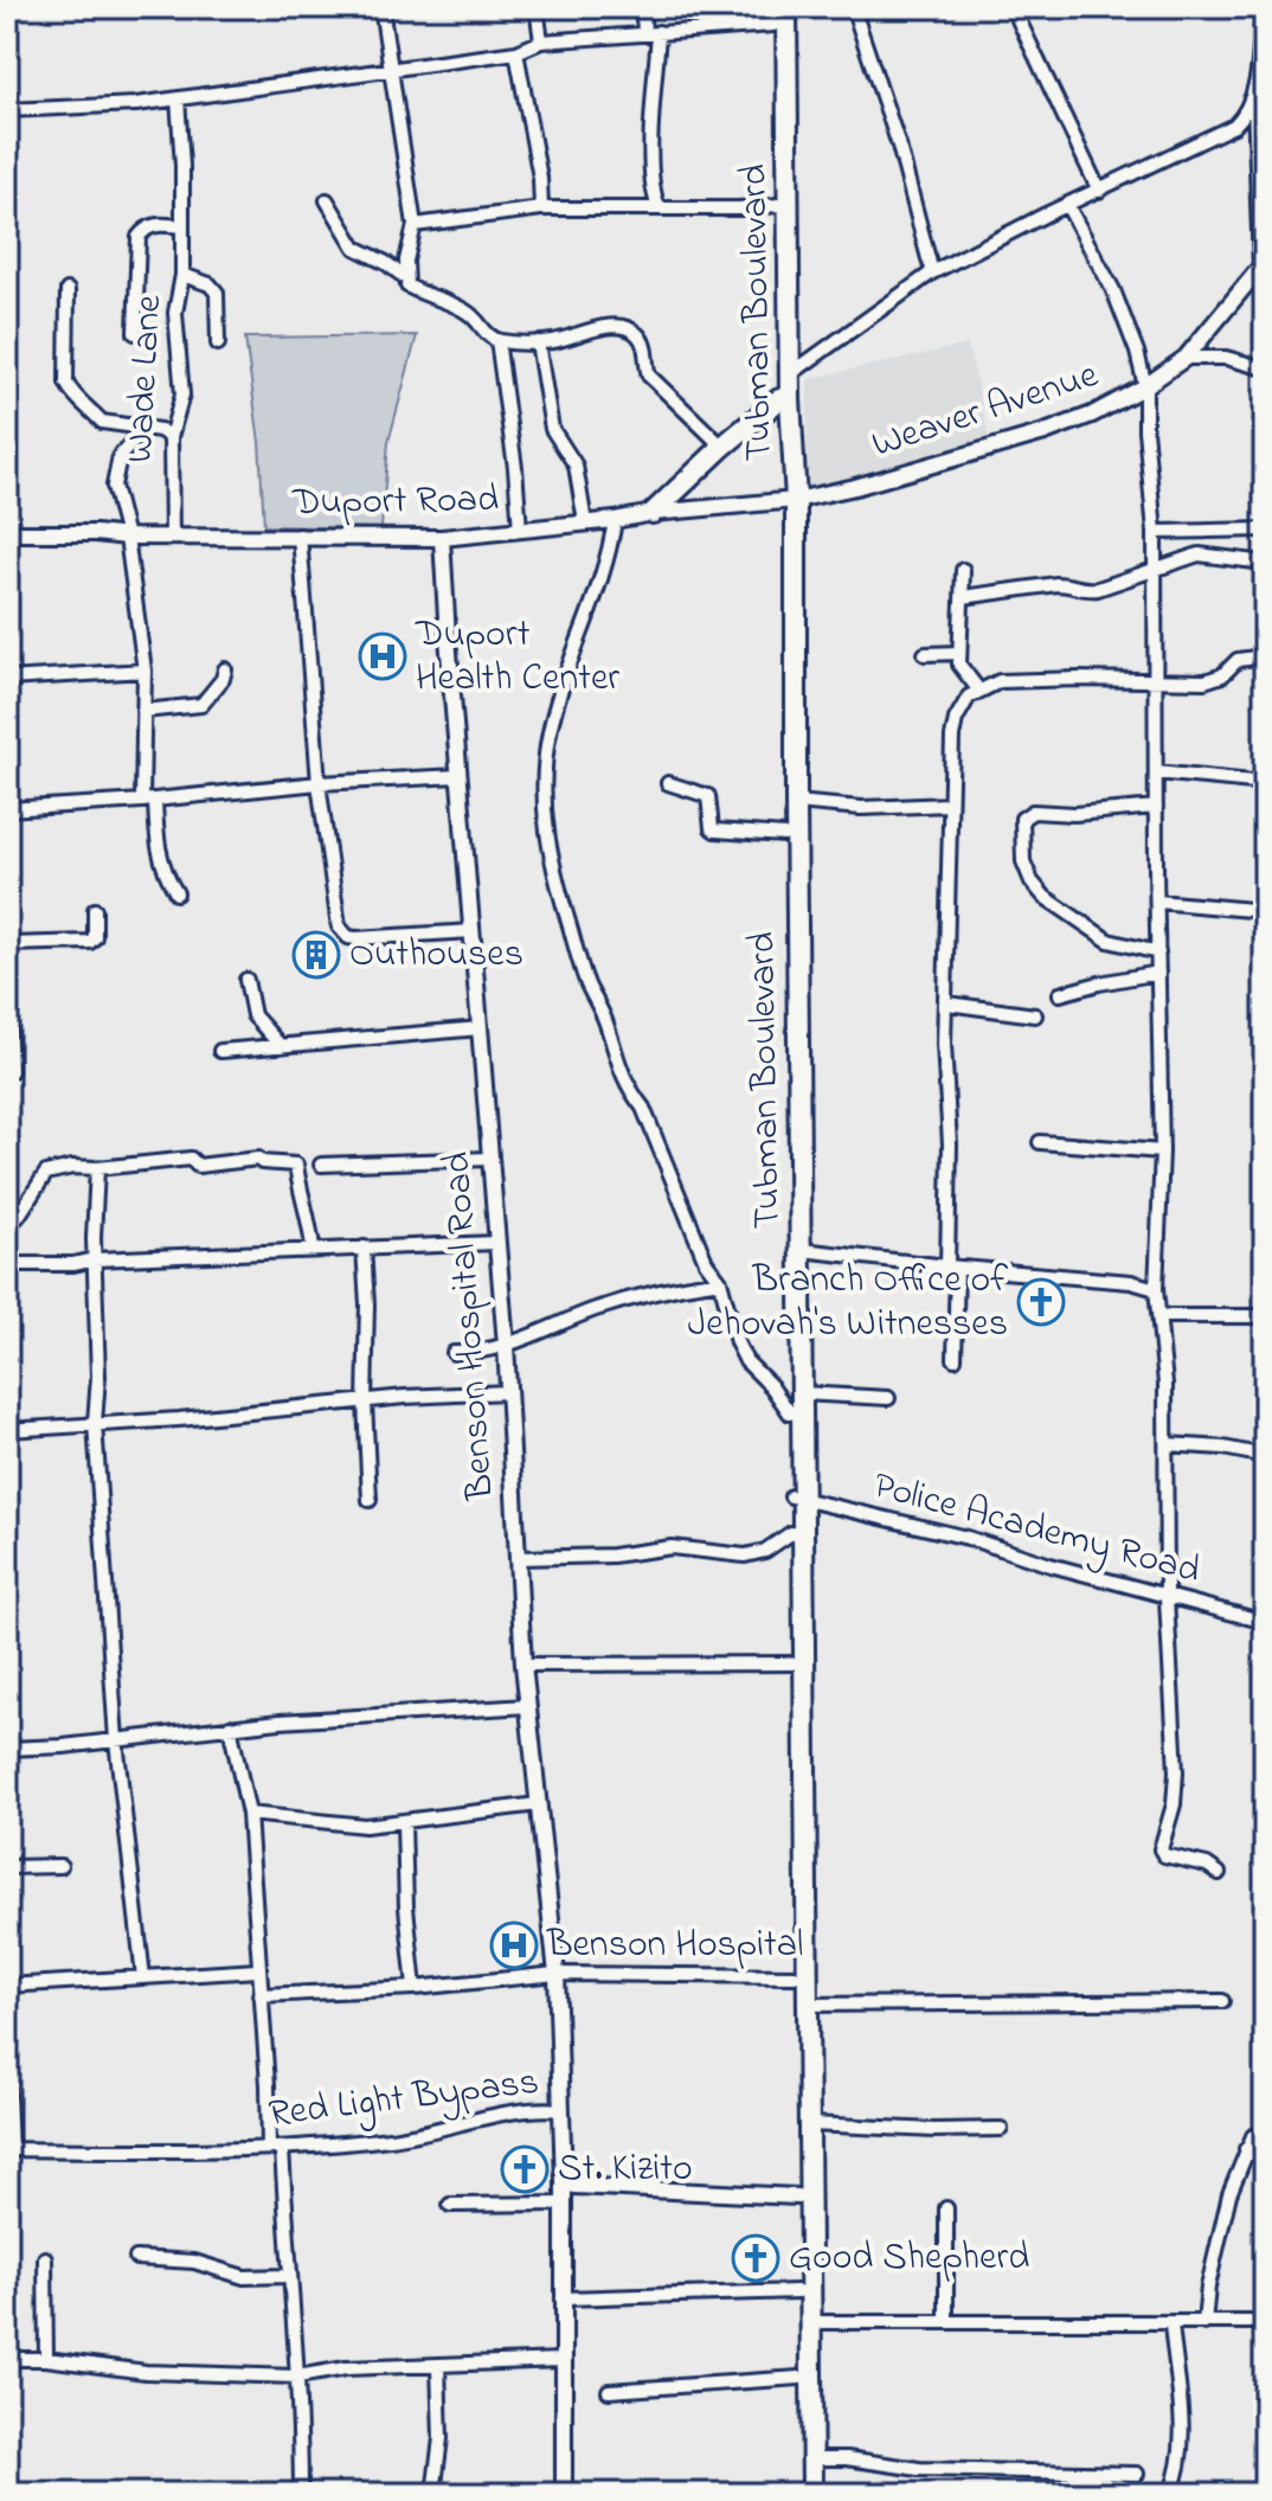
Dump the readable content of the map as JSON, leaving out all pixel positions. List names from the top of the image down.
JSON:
{
  "streets": {
    "highway": ["Tubman Boulevard"],
    "street": [
      "Wade Lane",
      "Weaver Avenue",
      "Duport Road",
      "Benson Hospital Road",
      "Police Academy Road",
      "Red Light Bypass"
    ]
  },
  "crossings": [
    ["Tubman Boulevard", "Weaver Avenue"],
    ["Tubman Boulevard", "Duport Road"],
    ["Tubman Boulevard", "Police Academy Road"],
    ["Wade Lane", "Duport Road"],
    ["Weaver Avenue", "Duport Road"],
    ["Duport Road", "Benson Hospital Road"],
    ["Benson Hospital Road", "Red Light Bypass"]
  ],
  "places": {
    "hospital": ["Duport Health Center", "Benson Hospital"],
    "building": ["Outhouses"],
    "church": ["Branch Office of Jehovah's Witnesses", "St. Kizito", "Good Shepherd"]
  }
}
